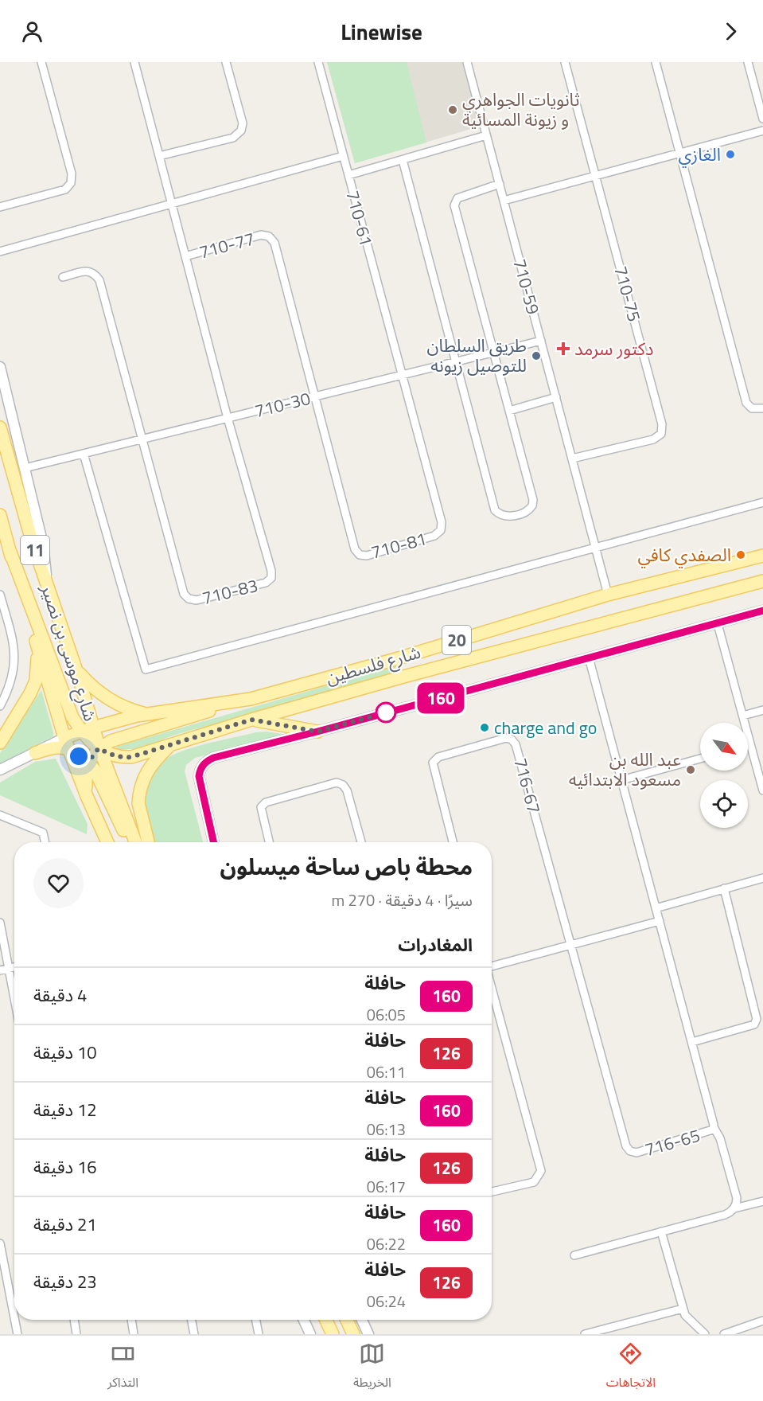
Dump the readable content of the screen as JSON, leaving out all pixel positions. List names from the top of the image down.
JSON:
{
  "streets": {
    "main road": [
      "11",
      "20",
      "شارع موسى بن نصير",
      "شارع فلسطين"
    ],
    "street": [
      "710-61",
      "710-77",
      "710-59",
      "710-75",
      "710-30",
      "710-81",
      "710-83",
      "716-67",
      "716-65"
    ]
  },
  "crossings": [
    ["710-61", "710-30"],
    ["710-61", "710-81"],
    ["710-77", "710-30"],
    ["710-77", "710-81"],
    ["710-77", "710-83"],
    ["710-59", "710-75"],
    ["710-59", "710-30"],
    ["710-59", "شارع فلسطين"],
    ["710-30", "710-81"],
    ["710-30", "710-83"],
    ["شارع موسى بن نصير", "شارع فلسطين"],
    ["716-67", "716-65"]
  ],
  "places": {
    "other": [
      "ثانويات الجواهري و زيونة المسائية",
      "الغازي",
      "طريق السلطان للتوصيل زيونه",
      "الصفدي كافي",
      "charge and go",
      "عبد الله بن مسعود الابتدائيه"
    ],
    "health": ["دكتور سرمد"]
  },
  "lines": ["bus line 160"],
  "north": "bottom right",
  "page": {
    "header": "Linewise",
    "on_map": "160",
    "heading": [
      ["محطة باص ساحة ميسلون", "سيرًا · 4 دقيقة · 270 m"],
      "المغادرات"
    ],
    "list": [
      {
        "mark": "160",
        "name": "حافلة",
        "note": "06:05",
        "value": "4 دقيقة"
      },
      {
        "mark": "126",
        "name": "حافلة",
        "note": "06:11",
        "value": "10 دقيقة"
      },
      {
        "mark": "160",
        "name": "حافلة",
        "note": "06:13",
        "value": "12 دقيقة"
      },
      {
        "mark": "126",
        "name": "حافلة",
        "note": "06:17",
        "value": "16 دقيقة"
      },
      {
        "mark": "160",
        "name": "حافلة",
        "note": "06:22",
        "value": "21 دقيقة"
      },
      {
        "mark": "126",
        "name": "حافلة",
        "note": "06:24",
        "value": "23 دقيقة"
      }
    ],
    "tabs": ["الاتجاهات", "الخريطة", "التذاكر"]
  }
}
